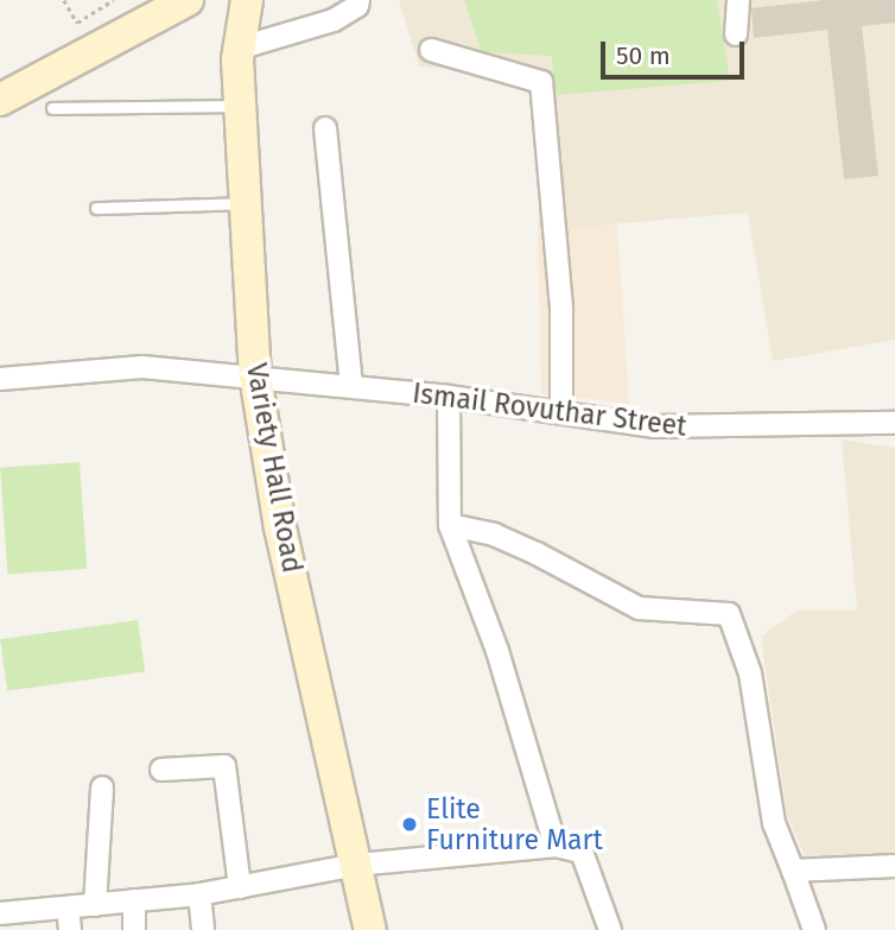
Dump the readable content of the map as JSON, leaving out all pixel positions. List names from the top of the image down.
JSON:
{
  "streets": {
    "street": ["Ismail Rovuthar Street", "Variety Hall Road"]
  },
  "crossings": [
    ["Ismail Rovuthar Street", "Variety Hall Road"]
  ],
  "places": ["Elite Furniture Mart"],
  "scale_bar": "50 m"
}
